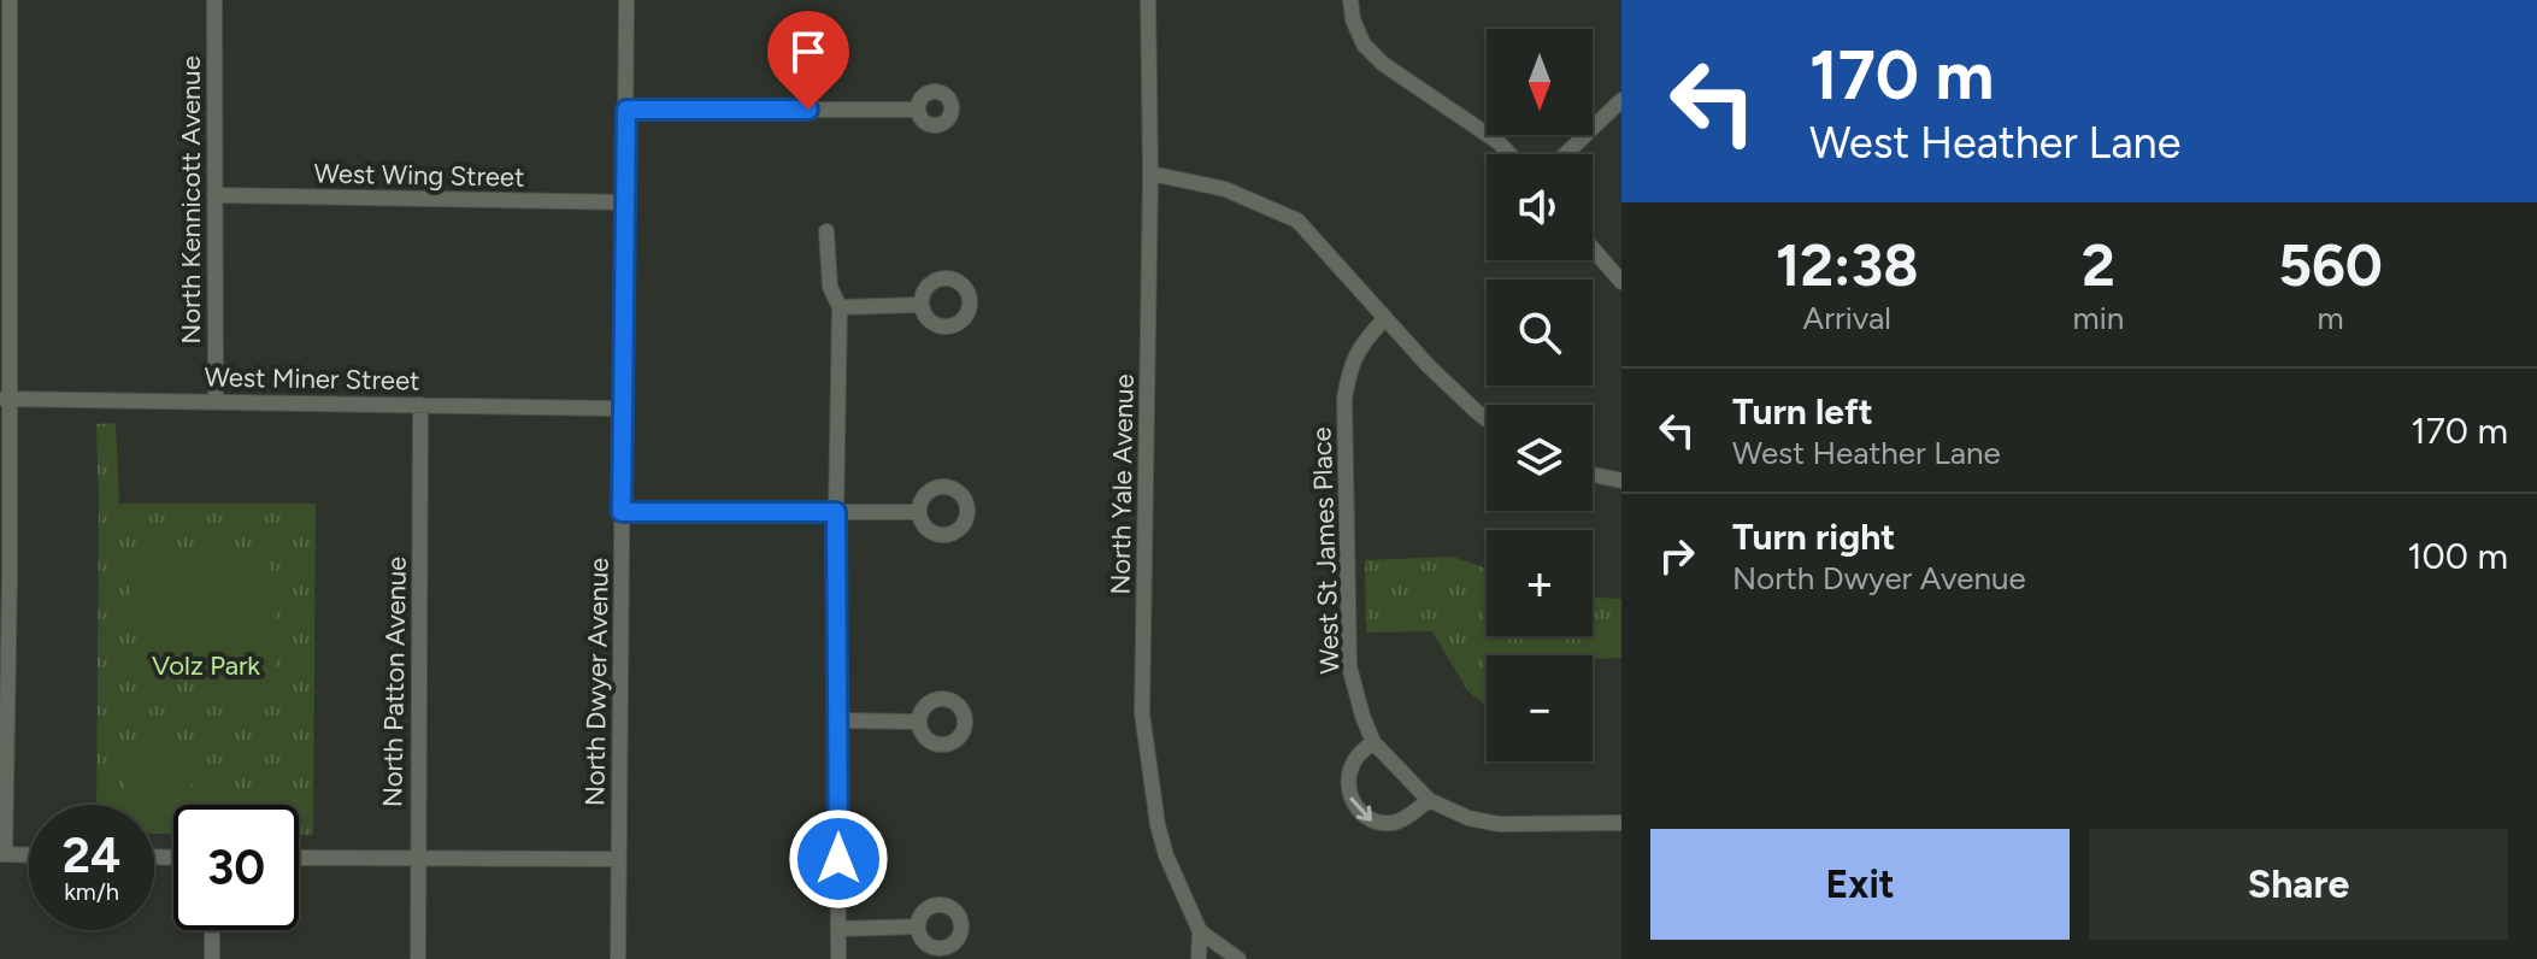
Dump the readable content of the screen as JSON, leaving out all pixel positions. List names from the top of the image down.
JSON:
{
  "streets": {
    "street": [
      "West Wing Street",
      "North Kennicott Avenue",
      "West Miner Street",
      "North Yale Avenue",
      "West St James Place",
      "North Patton Avenue",
      "North Dwyer Avenue"
    ]
  },
  "crossings": [
    ["West Wing Street", "North Kennicott Avenue"],
    ["West Wing Street", "North Dwyer Avenue"],
    ["North Kennicott Avenue", "West Miner Street"],
    ["West Miner Street", "North Patton Avenue"],
    ["West Miner Street", "North Dwyer Avenue"]
  ],
  "parks": ["Volz Park"],
  "north": "bottom",
  "page": {
    "turn": ["170 m", "West Heather Lane"],
    "map_buttons": ["+", "−"],
    "eta": [
      "12:38",
      "Arrival",
      "2",
      "min",
      "560",
      "m"
    ],
    "list": [
      {
        "name": "Turn left",
        "note": "West Heather Lane",
        "value": "170 m"
      },
      {
        "name": "Turn right",
        "note": "North Dwyer Avenue",
        "value": "100 m"
      }
    ],
    "speed": "24 km/h",
    "limit": "30",
    "buttons": ["Exit", "Share"]
  }
}
